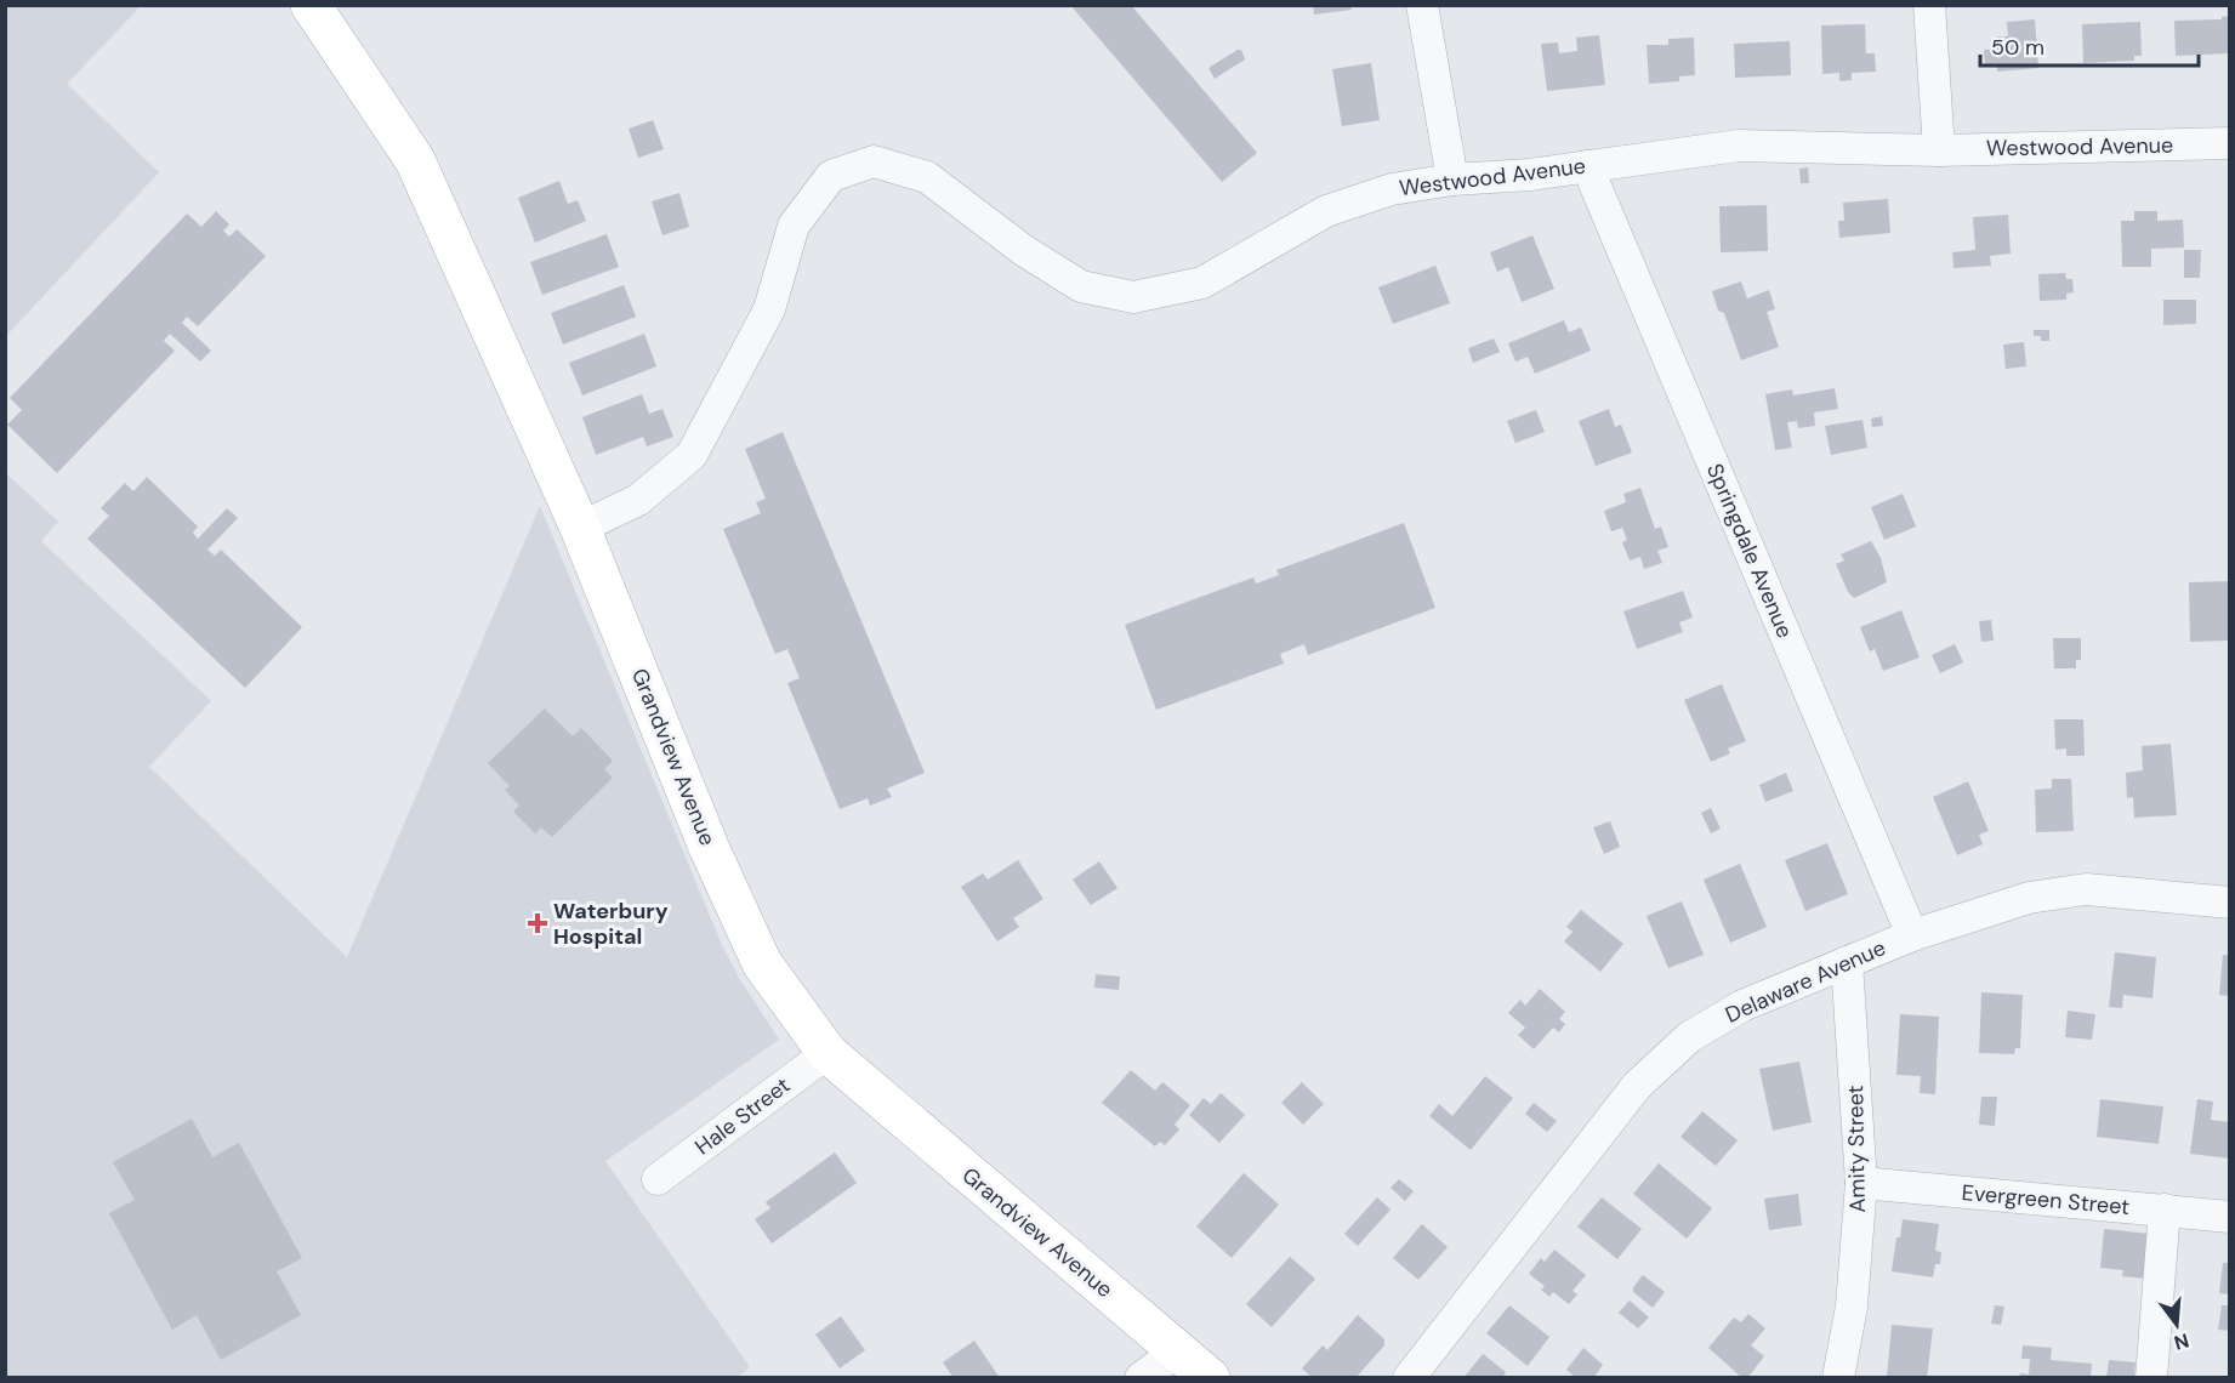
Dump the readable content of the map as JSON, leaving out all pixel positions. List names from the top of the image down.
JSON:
{
  "streets": {
    "main road": ["Grandview Avenue"],
    "street": [
      "Westwood Avenue",
      "Springdale Avenue",
      "Delaware Avenue",
      "Hale Street",
      "Amity Street",
      "Evergreen Street"
    ]
  },
  "crossings": [
    ["Westwood Avenue", "Springdale Avenue"],
    ["Westwood Avenue", "Grandview Avenue"],
    ["Springdale Avenue", "Delaware Avenue"],
    ["Grandview Avenue", "Hale Street"],
    ["Delaware Avenue", "Amity Street"],
    ["Amity Street", "Evergreen Street"]
  ],
  "places": {
    "health": ["Waterbury Hospital"]
  },
  "scale_bar": "50 m",
  "north": "bottom"
}
